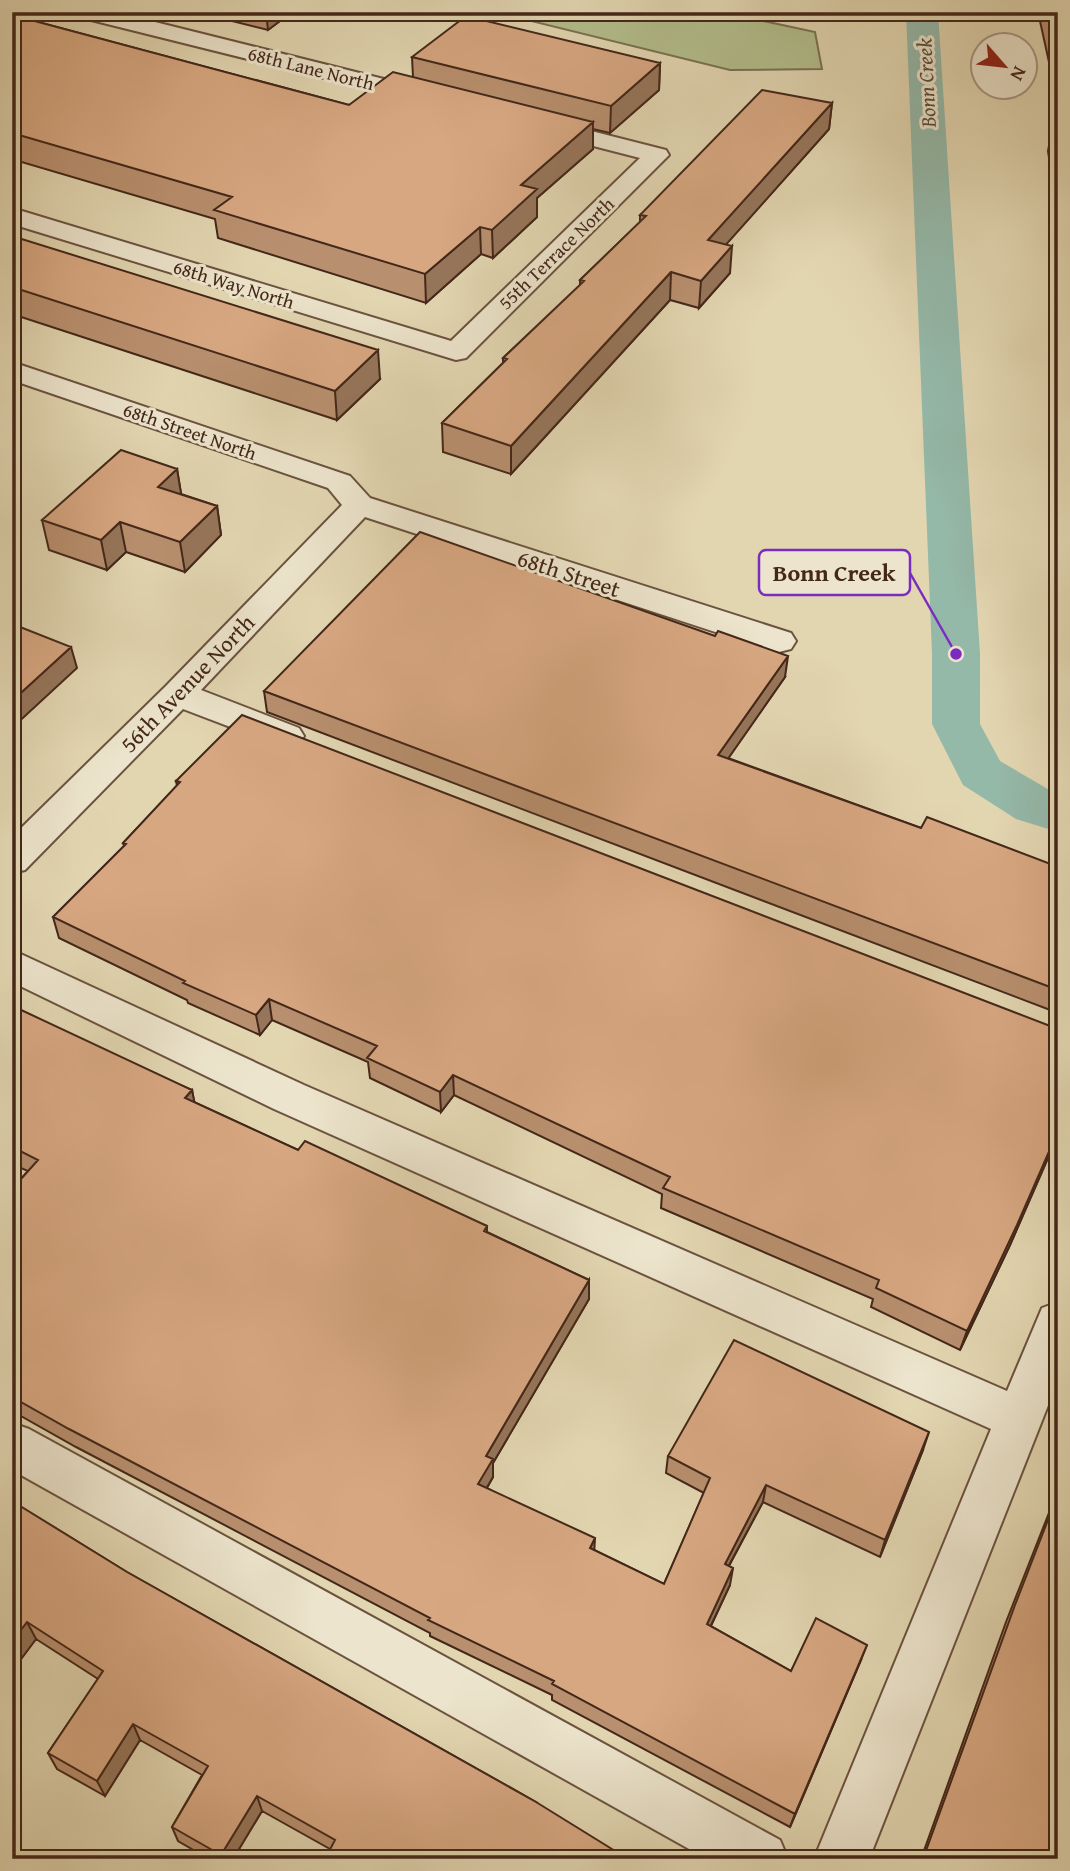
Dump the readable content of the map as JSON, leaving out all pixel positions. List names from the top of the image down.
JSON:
{
  "streets": {
    "street": [
      "68th Lane North",
      "55th Terrace North",
      "68th Way North",
      "68th Street North",
      "68th Street",
      "56th Avenue North"
    ]
  },
  "crossings": [
    ["55th Terrace North", "68th Way North"],
    ["68th Street North", "68th Street"],
    ["68th Street North", "56th Avenue North"],
    ["68th Street", "56th Avenue North"]
  ],
  "water": ["Bonn Creek"],
  "places": ["Bonn Creek"],
  "north": "bottom right"
}
